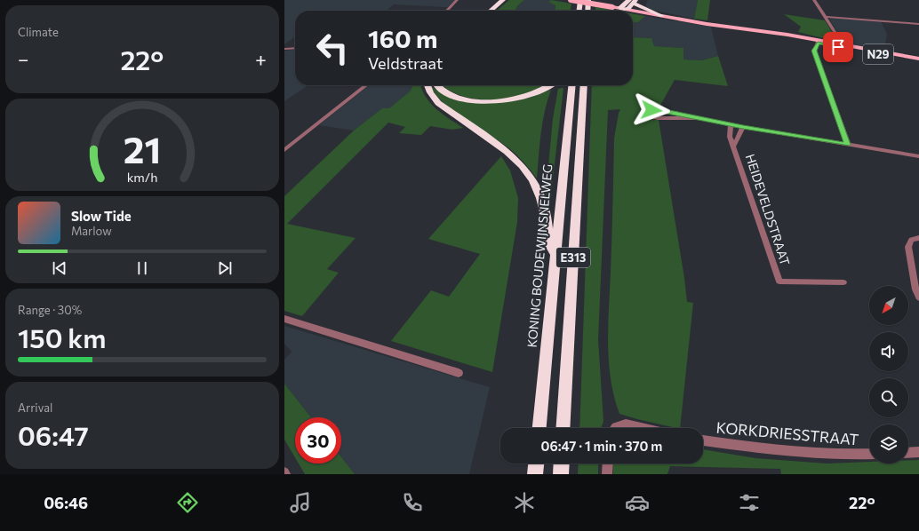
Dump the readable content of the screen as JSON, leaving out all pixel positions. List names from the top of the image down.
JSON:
{
  "streets": {
    "highway": ["KONING BOUDEWIJNSNELWEG", "E313"],
    "main road": ["N29"],
    "street": ["HEIDEVELDSTRAAT", "KORKDRIESSTRAAT"]
  },
  "north": "bottom left",
  "page": {
    "tile": [
      "Climate",
      ["Range · 30%", "150 km"],
      ["Arrival", "06:47"]
    ],
    "turn": ["160 m", "Veldstraat"],
    "heat": ["−", "22°", "+"],
    "song": ["Slow Tide", "Marlow"],
    "limit": "30",
    "trip": "06:47 · 1 min · 370 m",
    "tabs": ["06:46", "22°"],
    "gauge": ["21", "km/h"]
  }
}
